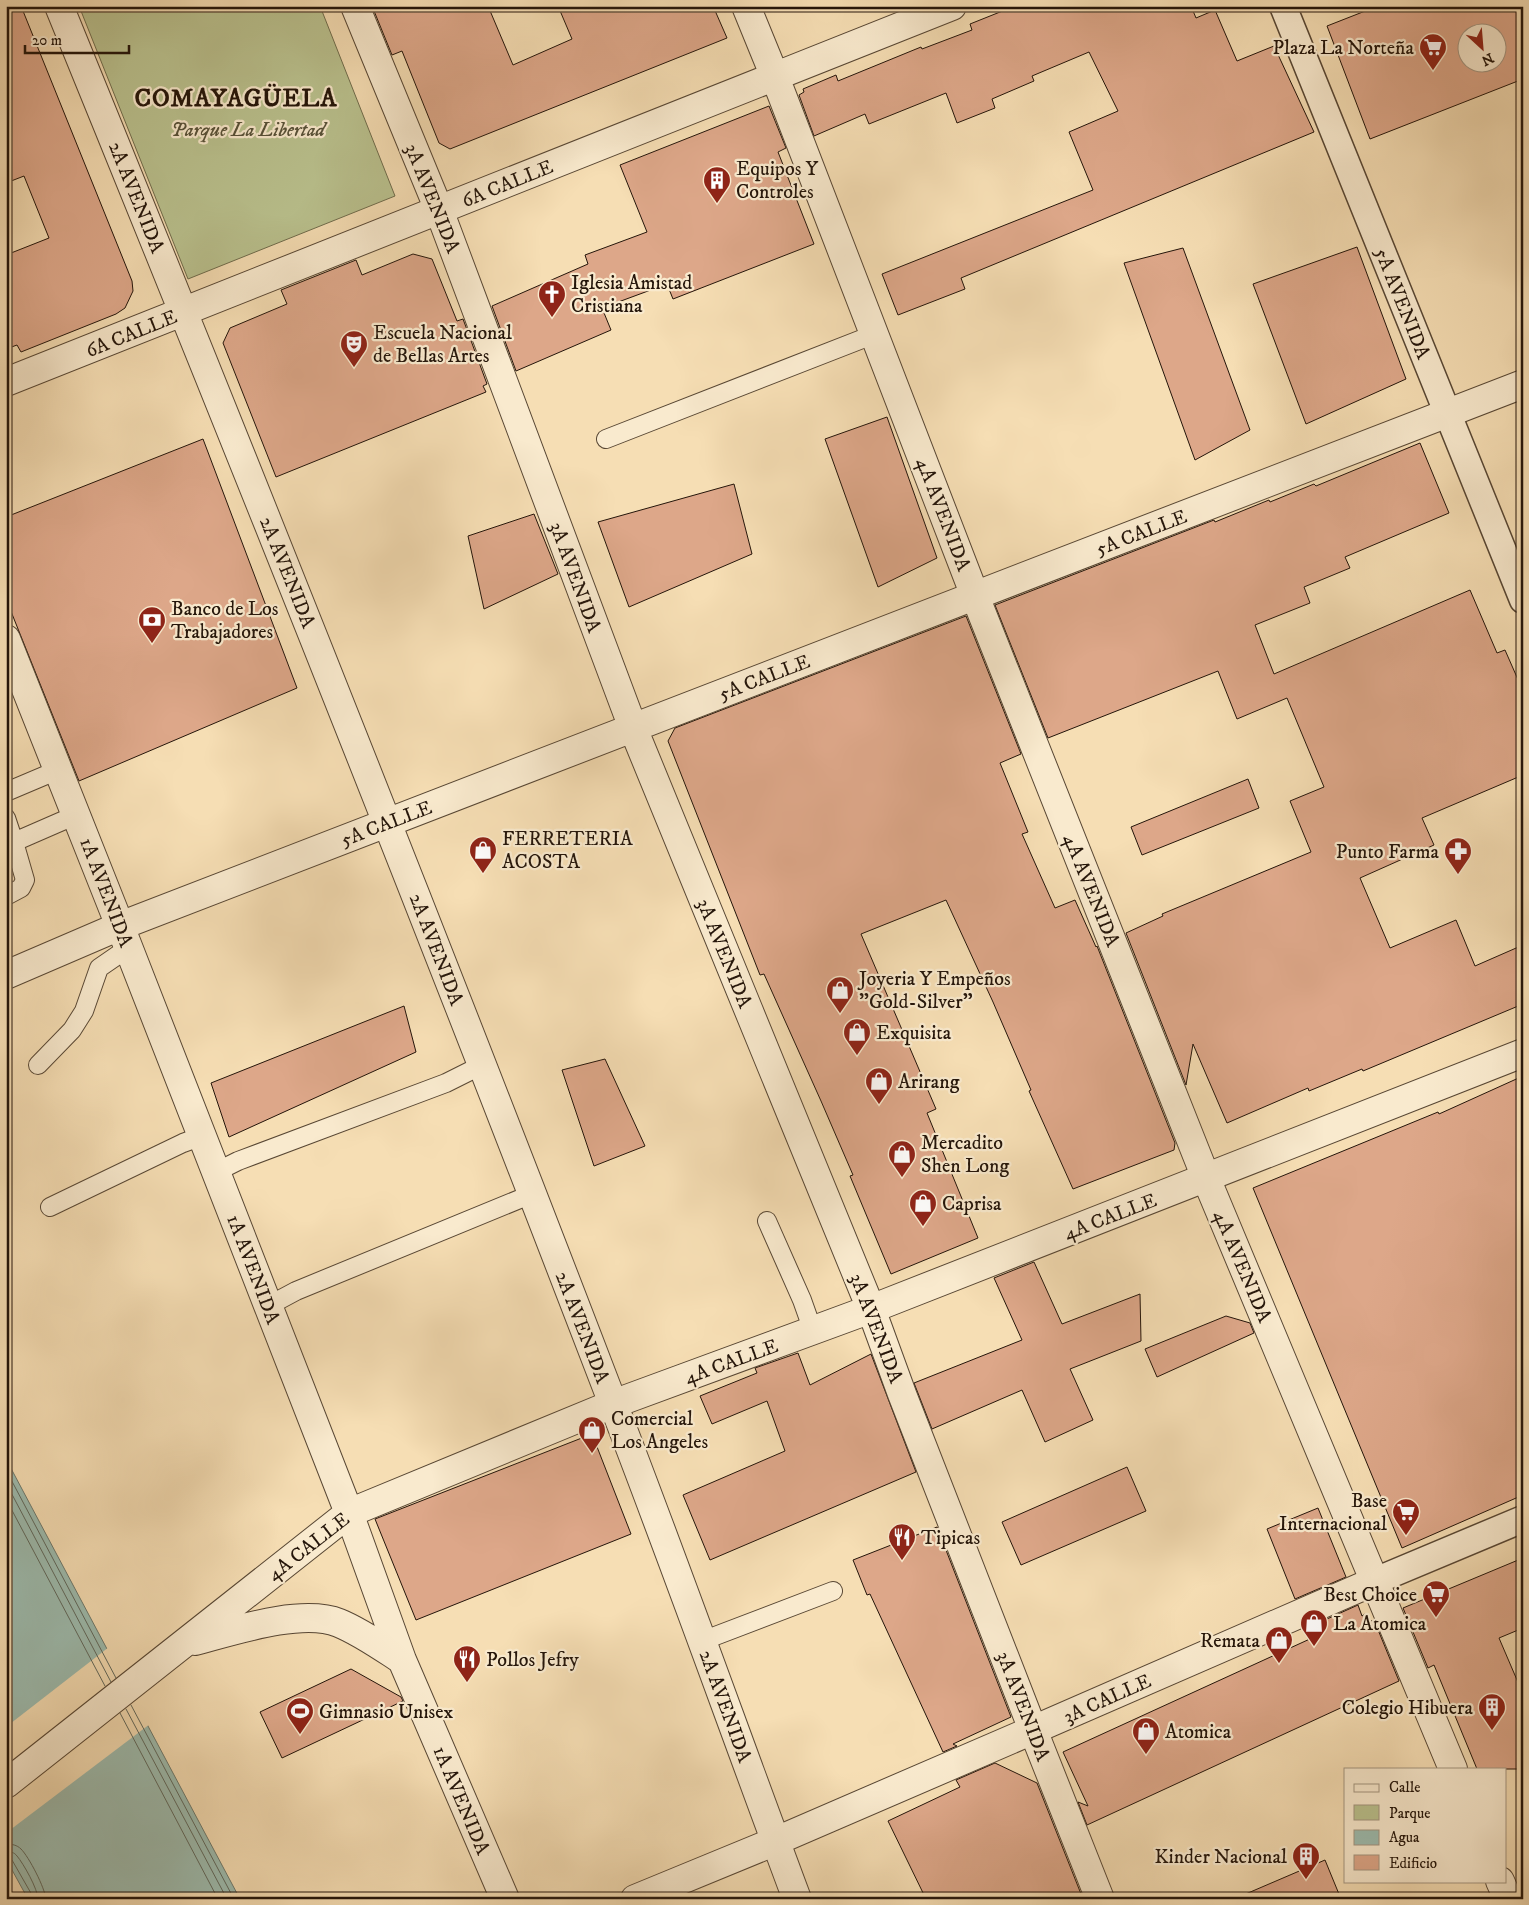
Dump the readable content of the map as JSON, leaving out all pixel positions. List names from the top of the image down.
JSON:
{
  "streets": {
    "street": [
      "6A CALLE",
      "2A AVENIDA",
      "3A AVENIDA",
      "5A AVENIDA",
      "4A AVENIDA",
      "5A CALLE",
      "1A AVENIDA",
      "4A CALLE",
      "3A CALLE"
    ]
  },
  "crossings": [
    ["6A CALLE", "2A AVENIDA"],
    ["6A CALLE", "3A AVENIDA"],
    ["6A CALLE", "4A AVENIDA"],
    ["2A AVENIDA", "5A CALLE"],
    ["2A AVENIDA", "4A CALLE"],
    ["2A AVENIDA", "3A CALLE"],
    ["3A AVENIDA", "5A CALLE"],
    ["3A AVENIDA", "4A CALLE"],
    ["3A AVENIDA", "3A CALLE"],
    ["5A AVENIDA", "5A CALLE"],
    ["4A AVENIDA", "5A CALLE"],
    ["4A AVENIDA", "4A CALLE"],
    ["4A AVENIDA", "3A CALLE"],
    ["5A CALLE", "1A AVENIDA"],
    ["1A AVENIDA", "4A CALLE"]
  ],
  "districts": ["COMAYAGÜELA"],
  "parks": ["Parque La Libertad"],
  "places": {
    "supermarket": ["Plaza La Norteña", "Base Internacional", "Best Choice"],
    "building": ["Equipos Y Controles", "Colegio Hibuera", "Kinder Nacional"],
    "church": ["Iglesia Amistad Cristiana"],
    "theatre": ["Escuela Nacional de Bellas Artes"],
    "bank": ["Banco de Los Trabajadores"],
    "shop": [
      "FERRETERIA ACOSTA",
      "Joyeria Y Empeños \"Gold-Silver\"",
      "Exquisita",
      "Arirang",
      "Mercadito Shen Long",
      "Caprisa",
      "Comercial Los Angeles",
      "La Atomica",
      "Remata",
      "Atomica"
    ],
    "pharmacy": ["Punto Farma"],
    "restaurant": ["Tipicas", "Pollos Jefry"],
    "sports": ["Gimnasio Unisex"]
  },
  "legend": [
    "Calle",
    "Parque",
    "Agua",
    "Edificio"
  ],
  "scale_bar": "20 m",
  "north": "bottom right"
}
